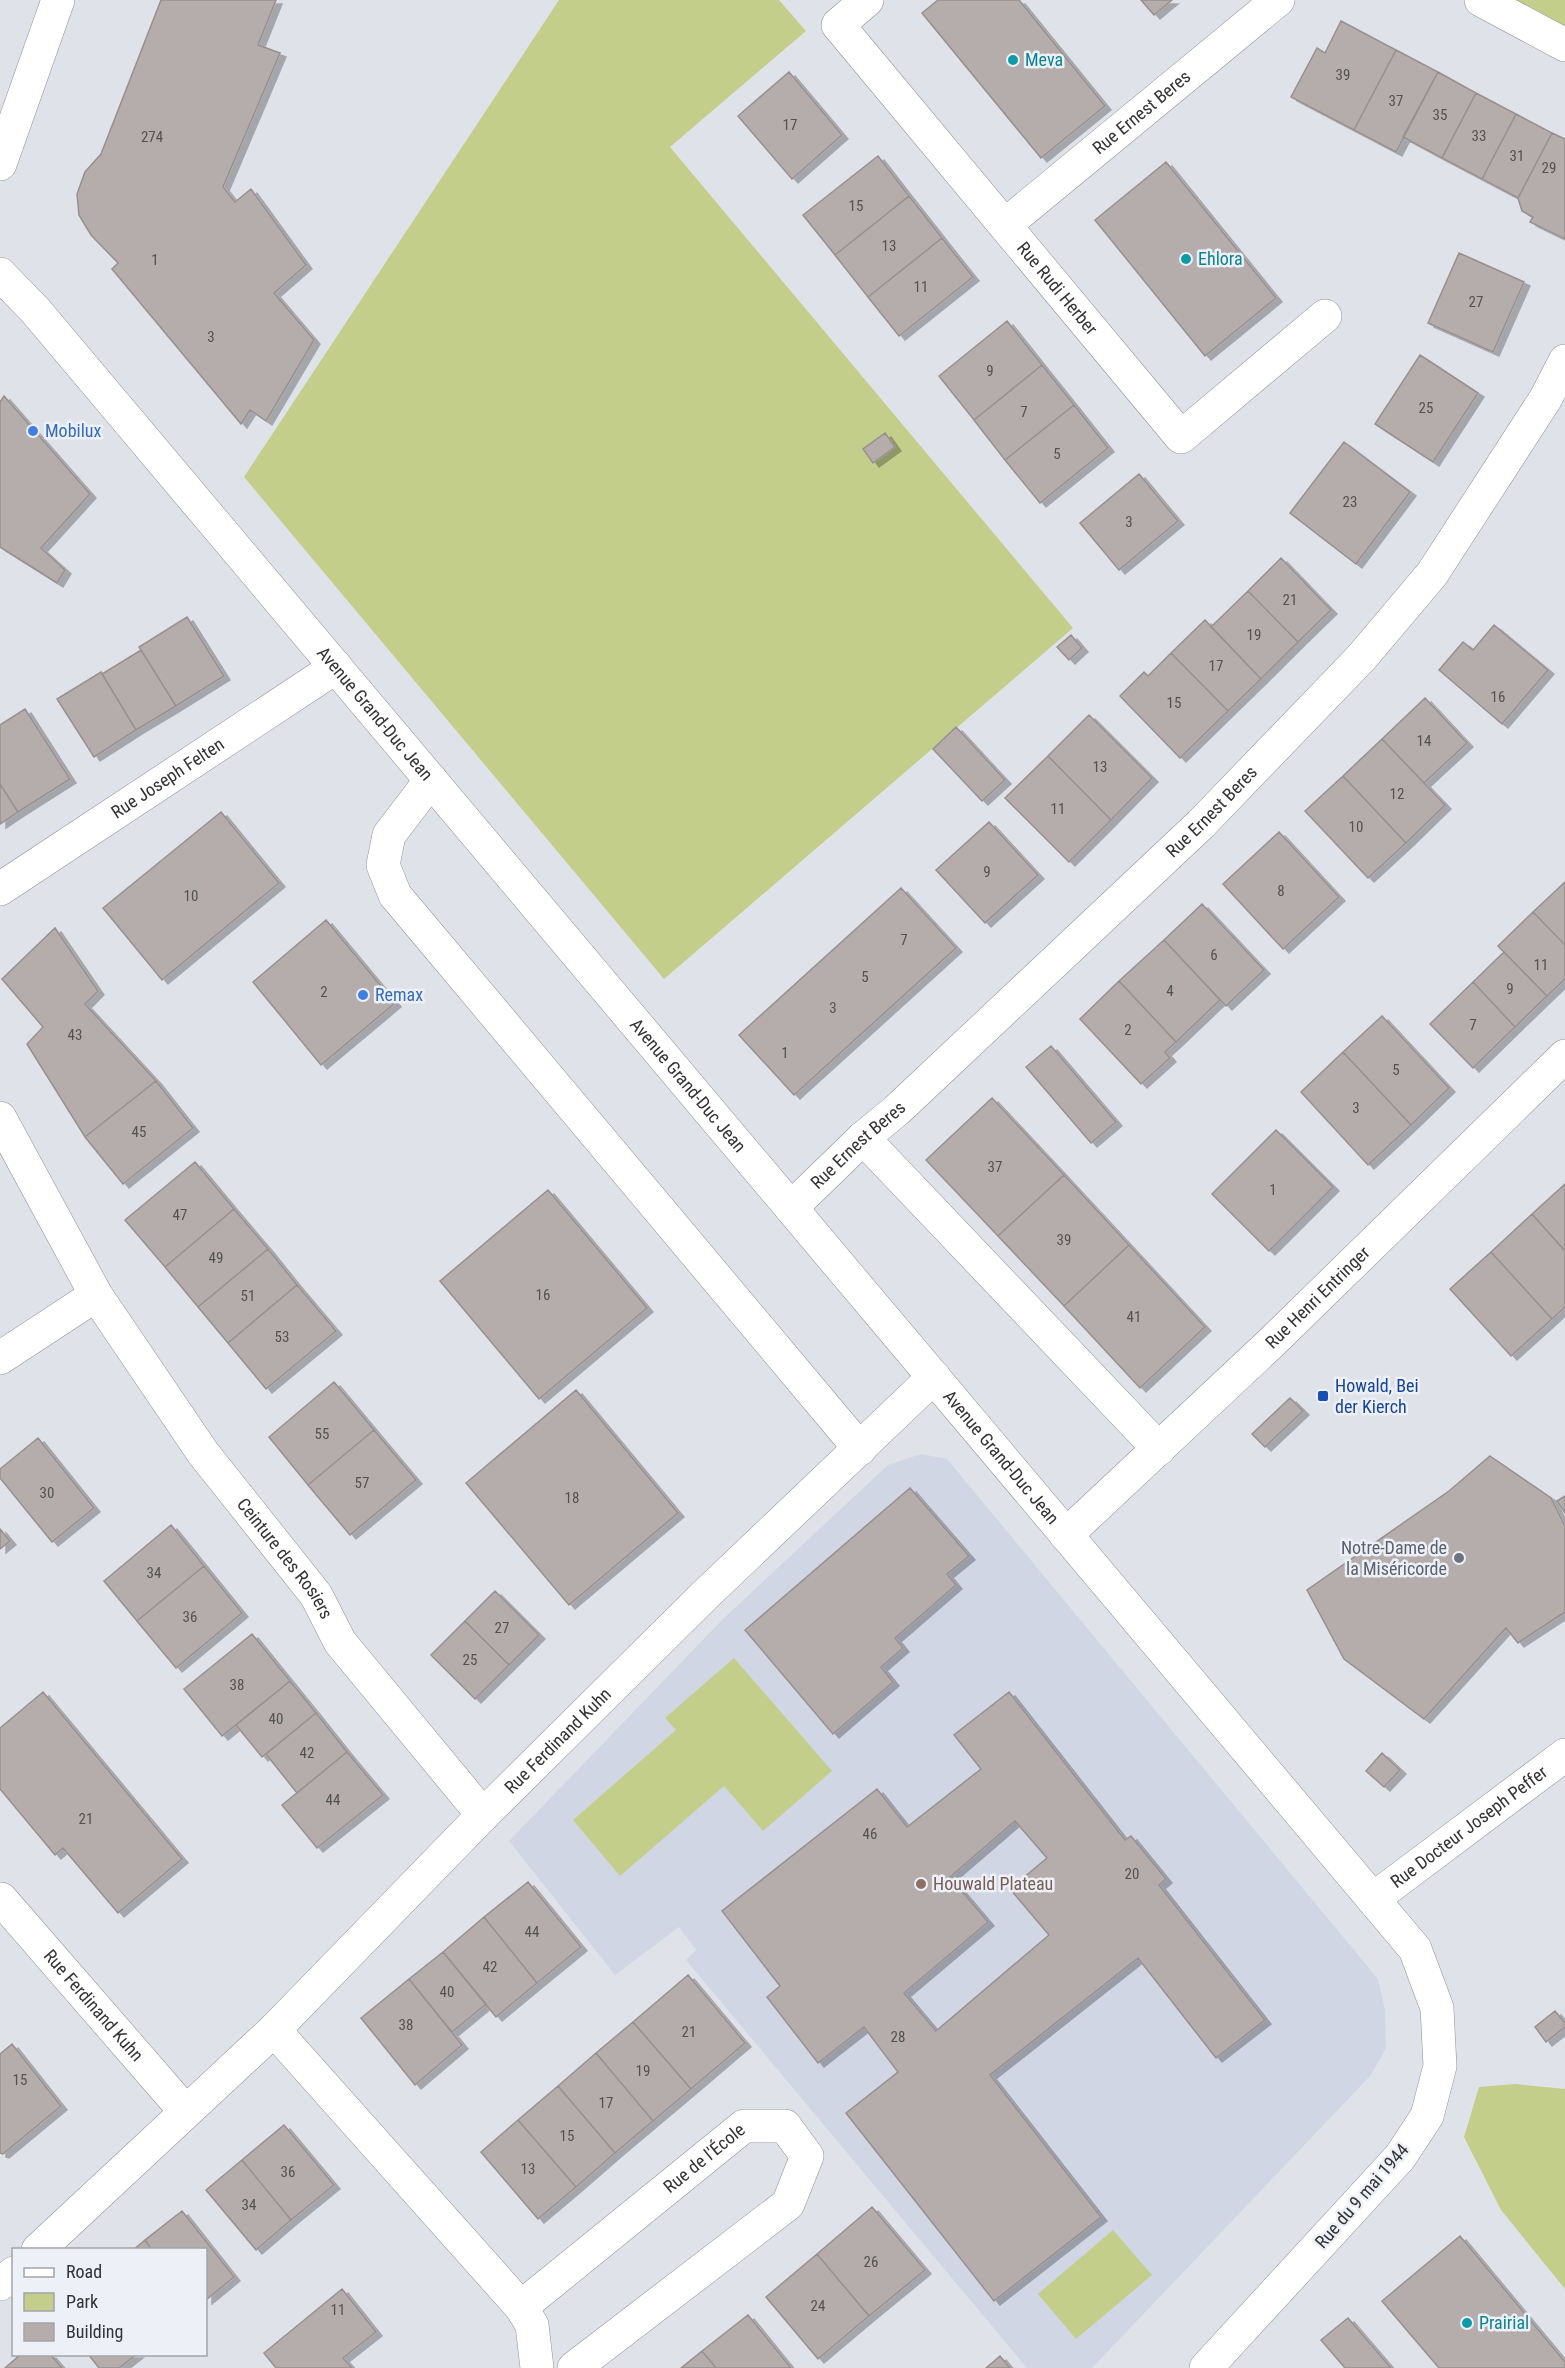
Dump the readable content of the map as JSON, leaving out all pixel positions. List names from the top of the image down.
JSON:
{
  "streets": {
    "street": [
      "Rue Ernest Beres",
      "Rue Rudi Herber",
      "Avenue Grand-Duc Jean",
      "Rue Joseph Felten",
      "Rue Henri Entringer",
      "Ceinture des Rosiers",
      "Rue Ferdinand Kuhn",
      "Rue Docteur Joseph Peffer",
      "Rue de l'École",
      "Rue du 9 mai 1944"
    ]
  },
  "crossings": [
    ["Rue Ernest Beres", "Rue Rudi Herber"],
    ["Rue Ernest Beres", "Avenue Grand-Duc Jean"],
    ["Avenue Grand-Duc Jean", "Rue Joseph Felten"],
    ["Avenue Grand-Duc Jean", "Rue Henri Entringer"],
    ["Avenue Grand-Duc Jean", "Rue Ferdinand Kuhn"],
    ["Avenue Grand-Duc Jean", "Rue Docteur Joseph Peffer"],
    ["Avenue Grand-Duc Jean", "Rue du 9 mai 1944"],
    ["Ceinture des Rosiers", "Rue Ferdinand Kuhn"],
    ["Rue Docteur Joseph Peffer", "Rue du 9 mai 1944"]
  ],
  "places": {
    "other": [
      "Meva",
      "Ehlora",
      "Mobilux",
      "Remax",
      "Notre-Dame de la Miséricorde",
      "Houwald Plateau",
      "Prairial"
    ],
    "transit": ["Howald, Bei der Kierch"]
  },
  "house_numbers": [
    "39",
    "37",
    "35",
    "17",
    "33",
    "274",
    "31",
    "29",
    "15",
    "13",
    "1",
    "11",
    "27",
    "3",
    "9",
    "25",
    "7",
    "5",
    "23",
    "3",
    "21",
    "19",
    "17",
    "16",
    "15",
    "14",
    "13",
    "12",
    "11",
    "10",
    "9",
    "8",
    "10",
    "7",
    "6",
    "11",
    "5",
    "9",
    "4",
    "2",
    "3",
    "7",
    "2",
    "43",
    "1",
    "5",
    "3",
    "45",
    "37",
    "1",
    "47",
    "39",
    "49",
    "16",
    "51",
    "41",
    "53",
    "55",
    "57",
    "30",
    "18",
    "34",
    "36",
    "27",
    "25",
    "38",
    "40",
    "42",
    "44",
    "21",
    "46",
    "20",
    "44",
    "42",
    "40",
    "38",
    "21",
    "28",
    "19",
    "15",
    "17",
    "15",
    "13",
    "36",
    "34",
    "26",
    "24",
    "11"
  ],
  "legend": ["Road", "Park", "Building"]
}
